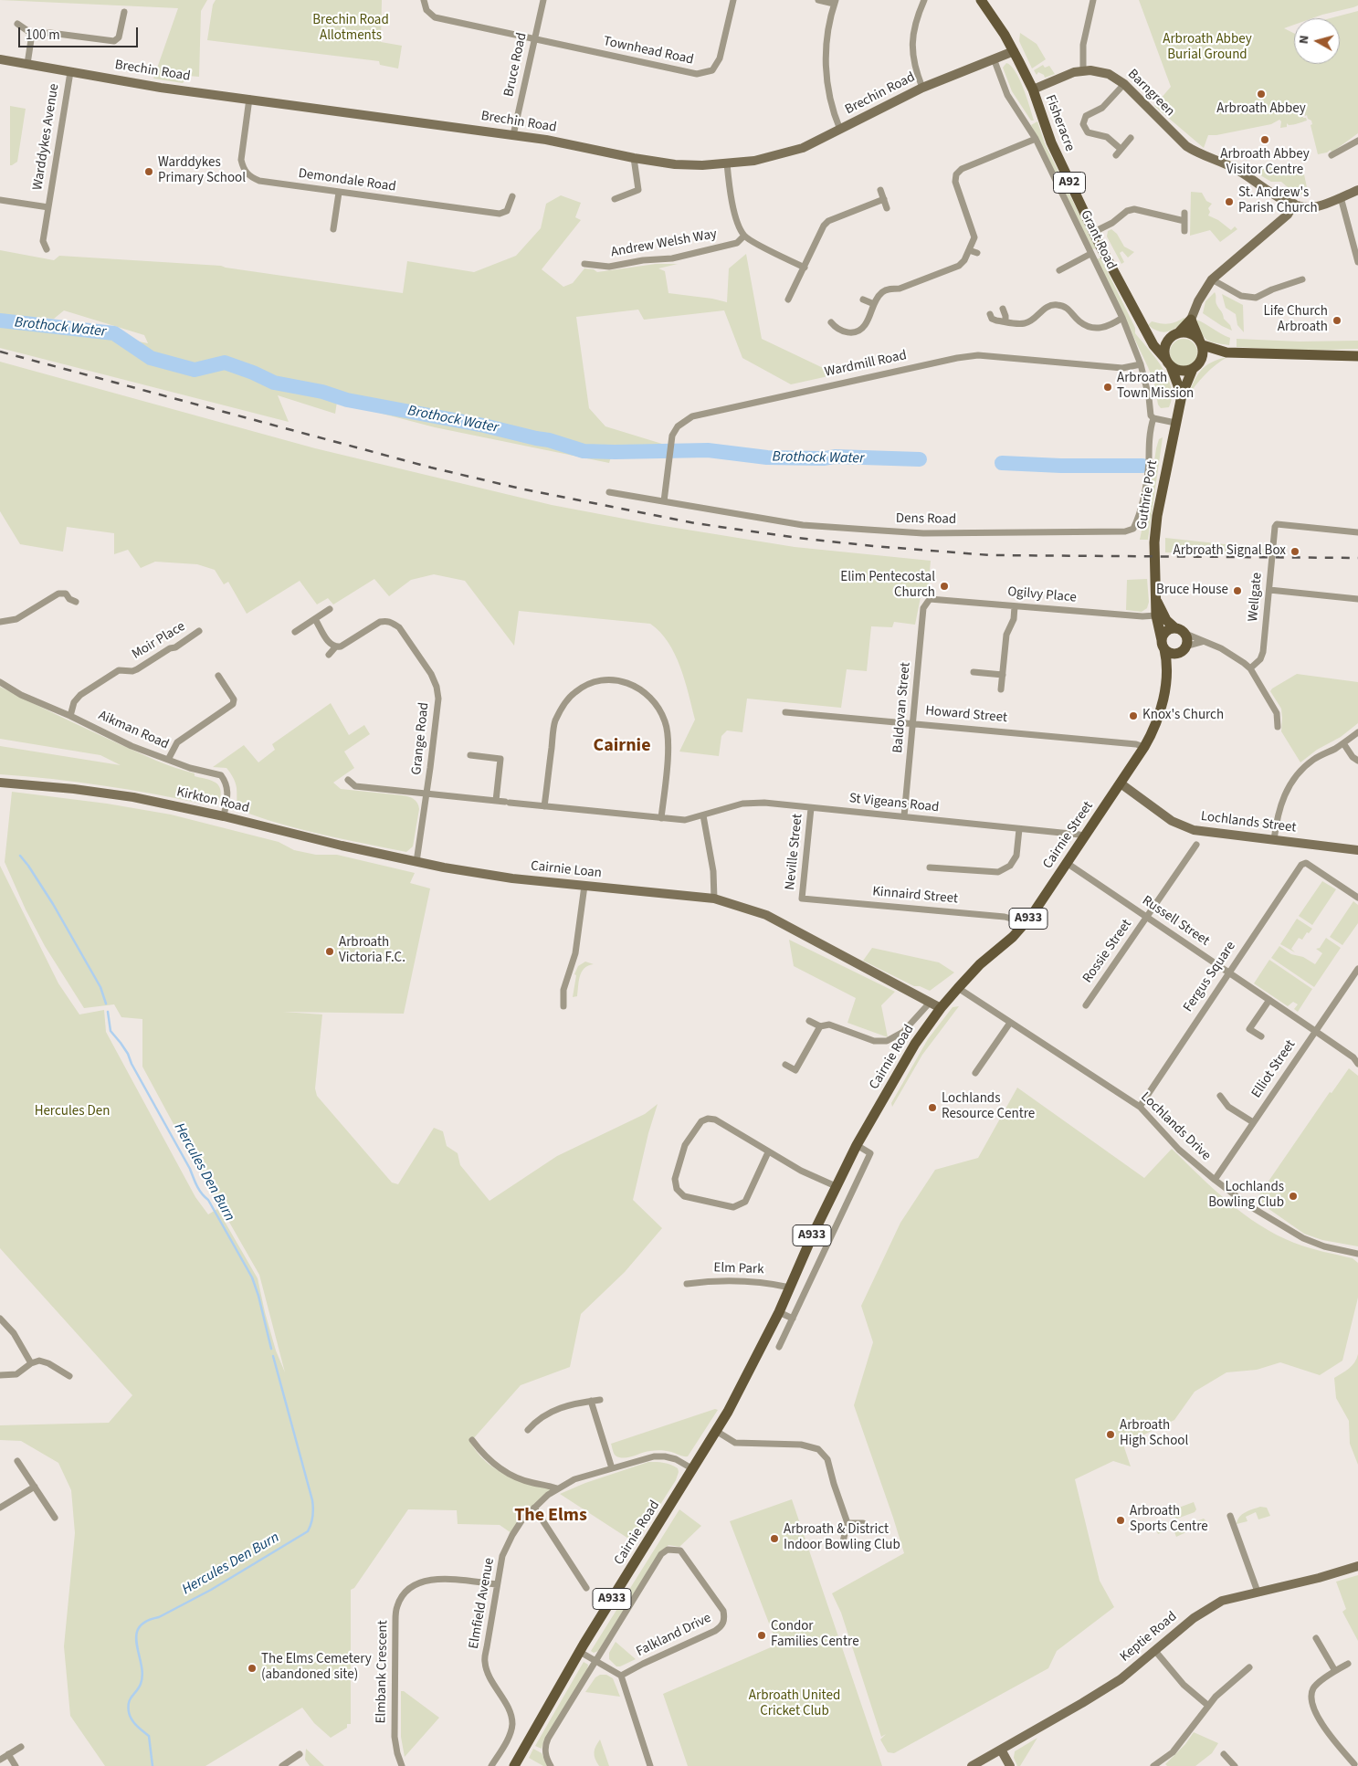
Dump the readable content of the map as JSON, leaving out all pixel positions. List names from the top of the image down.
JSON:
{
  "streets": {
    "main road": [
      "Fisheracre",
      "A92",
      "Guthrie Port",
      "Cairnie Street",
      "A933",
      "Cairnie Road"
    ],
    "street": [
      "Townhead Road",
      "Bruce Road",
      "Brechin Road",
      "Barngreen",
      "Warddykes Avenue",
      "Demondale Road",
      "Grant Road",
      "Andrew Welsh Way",
      "Wardmill Road",
      "Dens Road",
      "Ogilvy Place",
      "Wellgate",
      "Moir Place",
      "Baldovan Street",
      "Howard Street",
      "Aikman Road",
      "Grange Road",
      "Kirkton Road",
      "St Vigeans Road",
      "Lochlands Street",
      "Neville Street",
      "Cairnie Loan",
      "Kinnaird Street",
      "Russell Street",
      "Rossie Street",
      "Fergus Square",
      "Elliot Street",
      "Lochlands Drive",
      "Elm Park",
      "Elmfield Avenue",
      "Falkland Drive",
      "Keptie Road",
      "Elmbank Crescent"
    ]
  },
  "crossings": [
    ["Townhead Road", "Bruce Road"],
    ["Bruce Road", "Brechin Road"],
    ["Brechin Road", "Fisheracre"],
    ["Brechin Road", "Warddykes Avenue"],
    ["Brechin Road", "Demondale Road"],
    ["Brechin Road", "Grant Road"],
    ["Barngreen", "Fisheracre"],
    ["Fisheracre", "Guthrie Port"],
    ["Grant Road", "Wardmill Road"],
    ["Grant Road", "Dens Road"],
    ["Wardmill Road", "Dens Road"],
    ["Guthrie Port", "Ogilvy Place"],
    ["Guthrie Port", "Cairnie Street"],
    ["Guthrie Port", "A933"],
    ["Ogilvy Place", "Baldovan Street"],
    ["Moir Place", "Aikman Road"],
    ["Baldovan Street", "Howard Street"],
    ["Baldovan Street", "St Vigeans Road"],
    ["Howard Street", "Cairnie Street"],
    ["Aikman Road", "Kirkton Road"],
    ["Grange Road", "Kirkton Road"],
    ["Grange Road", "Cairnie Loan"],
    ["Kirkton Road", "Cairnie Loan"],
    ["St Vigeans Road", "Cairnie Street"],
    ["St Vigeans Road", "Neville Street"],
    ["Lochlands Street", "Cairnie Street"],
    ["Cairnie Street", "Kinnaird Street"],
    ["Cairnie Street", "A933"],
    ["Cairnie Street", "Russell Street"],
    ["Cairnie Street", "Cairnie Road"],
    ["Cairnie Street", "Lochlands Drive"],
    ["Neville Street", "Kinnaird Street"],
    ["Cairnie Loan", "Cairnie Road"],
    ["Russell Street", "Rossie Street"],
    ["Russell Street", "Fergus Square"],
    ["Russell Street", "Elliot Street"],
    ["Fergus Square", "Lochlands Drive"],
    ["Cairnie Road", "Lochlands Drive"],
    ["Cairnie Road", "Elm Park"],
    ["Cairnie Road", "Elmfield Avenue"],
    ["Elliot Street", "Lochlands Drive"],
    ["Elmfield Avenue", "Elmbank Crescent"]
  ],
  "districts": ["Cairnie", "The Elms"],
  "water": ["Brothock Water", "Hercules Den Burn"],
  "parks": [
    "Brechin Road Allotments",
    "Arbroath Abbey Burial Ground",
    "Hercules Den",
    "Arbroath United Cricket Club"
  ],
  "places": [
    "Arbroath Abbey",
    "Arbroath Abbey Visitor Centre",
    "Warddykes Primary School",
    "St. Andrew's Parish Church",
    "Life Church Arbroath",
    "Arbroath Town Mission",
    "Arbroath Signal Box",
    "Elim Pentecostal Church",
    "Bruce House",
    "Knox's Church",
    "Arbroath Victoria F.C.",
    "Lochlands Resource Centre",
    "Lochlands Bowling Club",
    "Arbroath High School",
    "Arbroath Sports Centre",
    "Arbroath & District Indoor Bowling Club",
    "Condor Families Centre",
    "The Elms Cemetery (abandoned site)"
  ],
  "scale_bar": "100 m",
  "north": "left"
}
